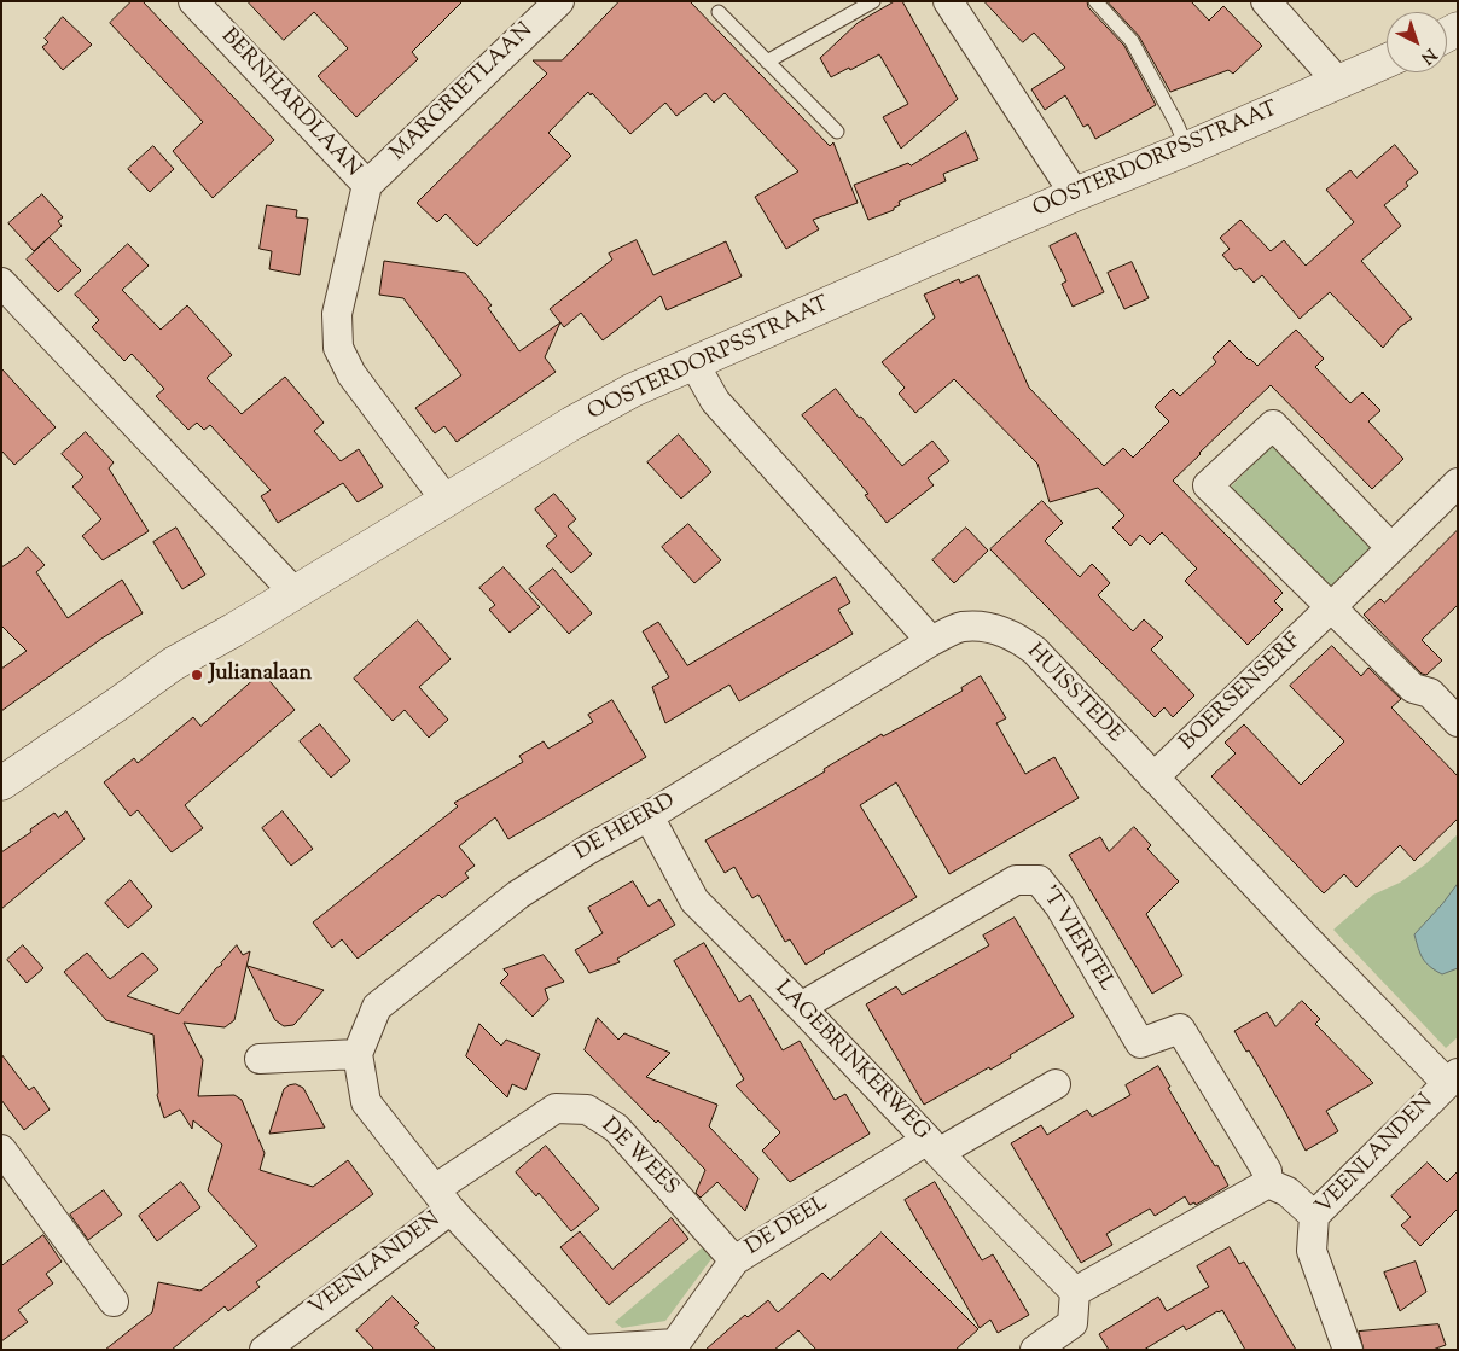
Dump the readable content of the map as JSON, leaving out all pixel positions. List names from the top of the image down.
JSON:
{
  "streets": {
    "street": [
      "MARGRIETLAAN",
      "BERNHARDLAAN",
      "OOSTERDORPSSTRAAT",
      "BOERSENSERF",
      "HUISSTEDE",
      "DE HEERD",
      "'T VIERTEL",
      "LAGEBRINKERWEG",
      "VEENLANDEN",
      "DE WEES",
      "DE DEEL"
    ]
  },
  "crossings": [
    ["MARGRIETLAAN", "BERNHARDLAAN"],
    ["BERNHARDLAAN", "OOSTERDORPSSTRAAT"],
    ["BOERSENSERF", "HUISSTEDE"],
    ["HUISSTEDE", "DE HEERD"],
    ["HUISSTEDE", "VEENLANDEN"],
    ["DE HEERD", "LAGEBRINKERWEG"],
    ["'T VIERTEL", "LAGEBRINKERWEG"],
    ["LAGEBRINKERWEG", "DE DEEL"],
    ["VEENLANDEN", "DE WEES"],
    ["VEENLANDEN", "DE DEEL"],
    ["DE WEES", "DE DEEL"]
  ],
  "places": ["Julianalaan"],
  "north": "bottom right"
}
